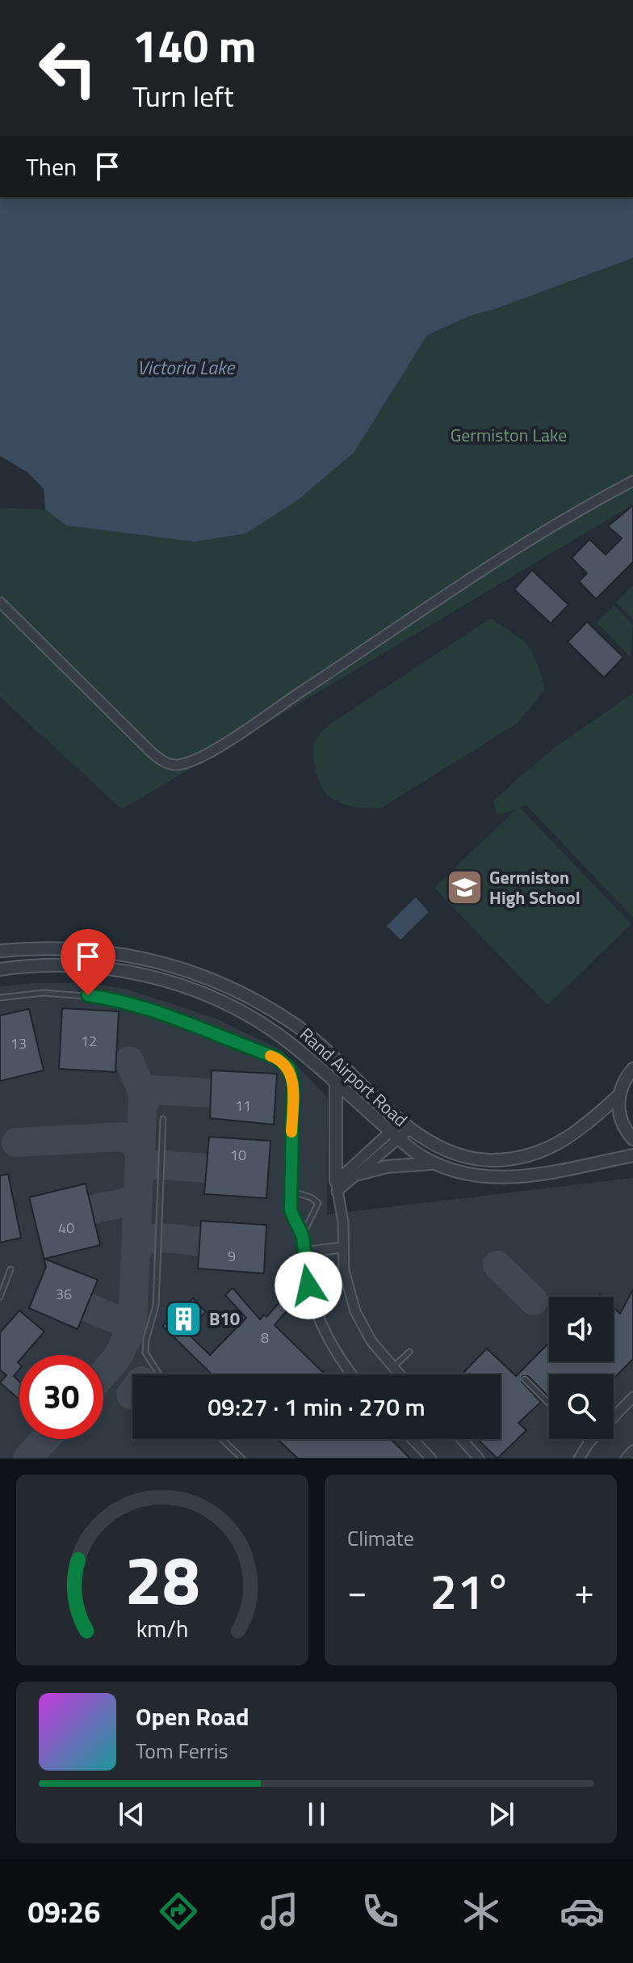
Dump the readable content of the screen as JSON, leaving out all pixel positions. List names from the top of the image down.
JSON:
{
  "streets": {
    "street": ["Rand Airport Road"]
  },
  "water": ["Victoria Lake"],
  "parks": ["Germiston Lake"],
  "places": {
    "school or university": ["Germiston High School"],
    "building": ["B10"]
  },
  "house_numbers": [
    "12",
    "13",
    "11",
    "10",
    "40",
    "9",
    "36",
    "8"
  ],
  "page": {
    "turn": ["140 m", "Turn left"],
    "then": "Then",
    "limit": "30",
    "trip": "09:27 · 1 min · 270 m",
    "tile": "Climate",
    "heat": ["−", "21°", "+"],
    "song": ["Open Road", "Tom Ferris"],
    "tabs": "09:26",
    "gauge": ["28", "km/h"]
  }
}
